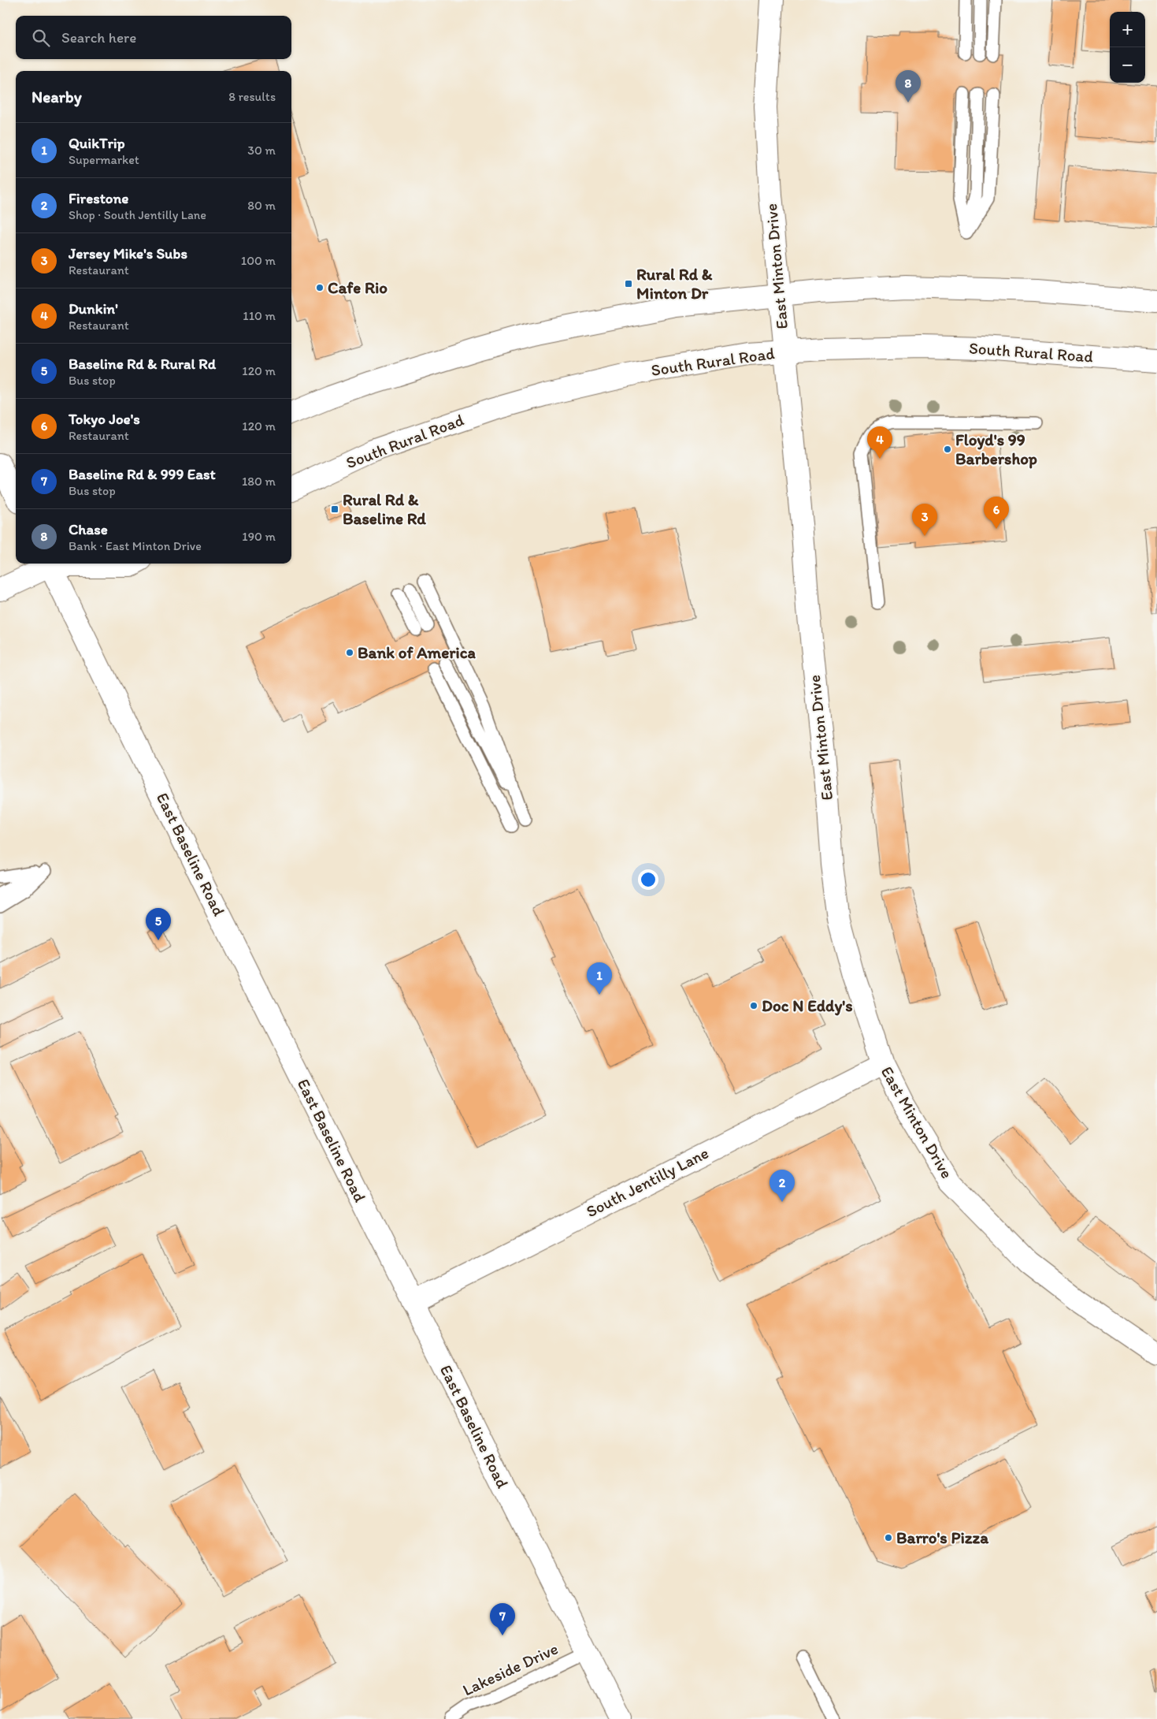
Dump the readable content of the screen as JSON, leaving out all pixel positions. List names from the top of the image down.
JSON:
{
  "streets": {
    "main road": [
      "East Minton Drive",
      "South Rural Road",
      "East Baseline Road",
      "South Jentilly Lane"
    ],
    "lane": ["Lakeside Drive"]
  },
  "crossings": [
    ["East Minton Drive", "South Rural Road"],
    ["East Minton Drive", "South Jentilly Lane"],
    ["East Baseline Road", "South Jentilly Lane"],
    ["East Baseline Road", "Lakeside Drive"]
  ],
  "places": {
    "transit": ["Rural Rd & Minton Dr", "Rural Rd & Baseline Rd"],
    "other": [
      "Cafe Rio",
      "Floyd's 99 Barbershop",
      "Bank of America",
      "Doc N Eddy's",
      "Barro's Pizza"
    ]
  },
  "page": {
    "map_buttons": ["+", "−"],
    "search": "Search here",
    "pins": [
      "8",
      "4",
      "6",
      "3",
      "5",
      "1",
      "2",
      "7"
    ],
    "heading": ["Nearby", "8 results"],
    "list": [
      {
        "mark": "1",
        "name": "QuikTrip",
        "note": "Supermarket",
        "value": "30 m"
      },
      {
        "mark": "2",
        "name": "Firestone",
        "note": "Shop · South Jentilly Lane",
        "value": "80 m"
      },
      {
        "mark": "3",
        "name": "Jersey Mike's Subs",
        "note": "Restaurant",
        "value": "100 m"
      },
      {
        "mark": "4",
        "name": "Dunkin'",
        "note": "Restaurant",
        "value": "110 m"
      },
      {
        "mark": "5",
        "name": "Baseline Rd & Rural Rd",
        "note": "Bus stop",
        "value": "120 m"
      },
      {
        "mark": "6",
        "name": "Tokyo Joe's",
        "note": "Restaurant",
        "value": "120 m"
      },
      {
        "mark": "7",
        "name": "Baseline Rd & 999 East",
        "note": "Bus stop",
        "value": "180 m"
      },
      {
        "mark": "8",
        "name": "Chase",
        "note": "Bank · East Minton Drive",
        "value": "190 m"
      }
    ]
  }
}
